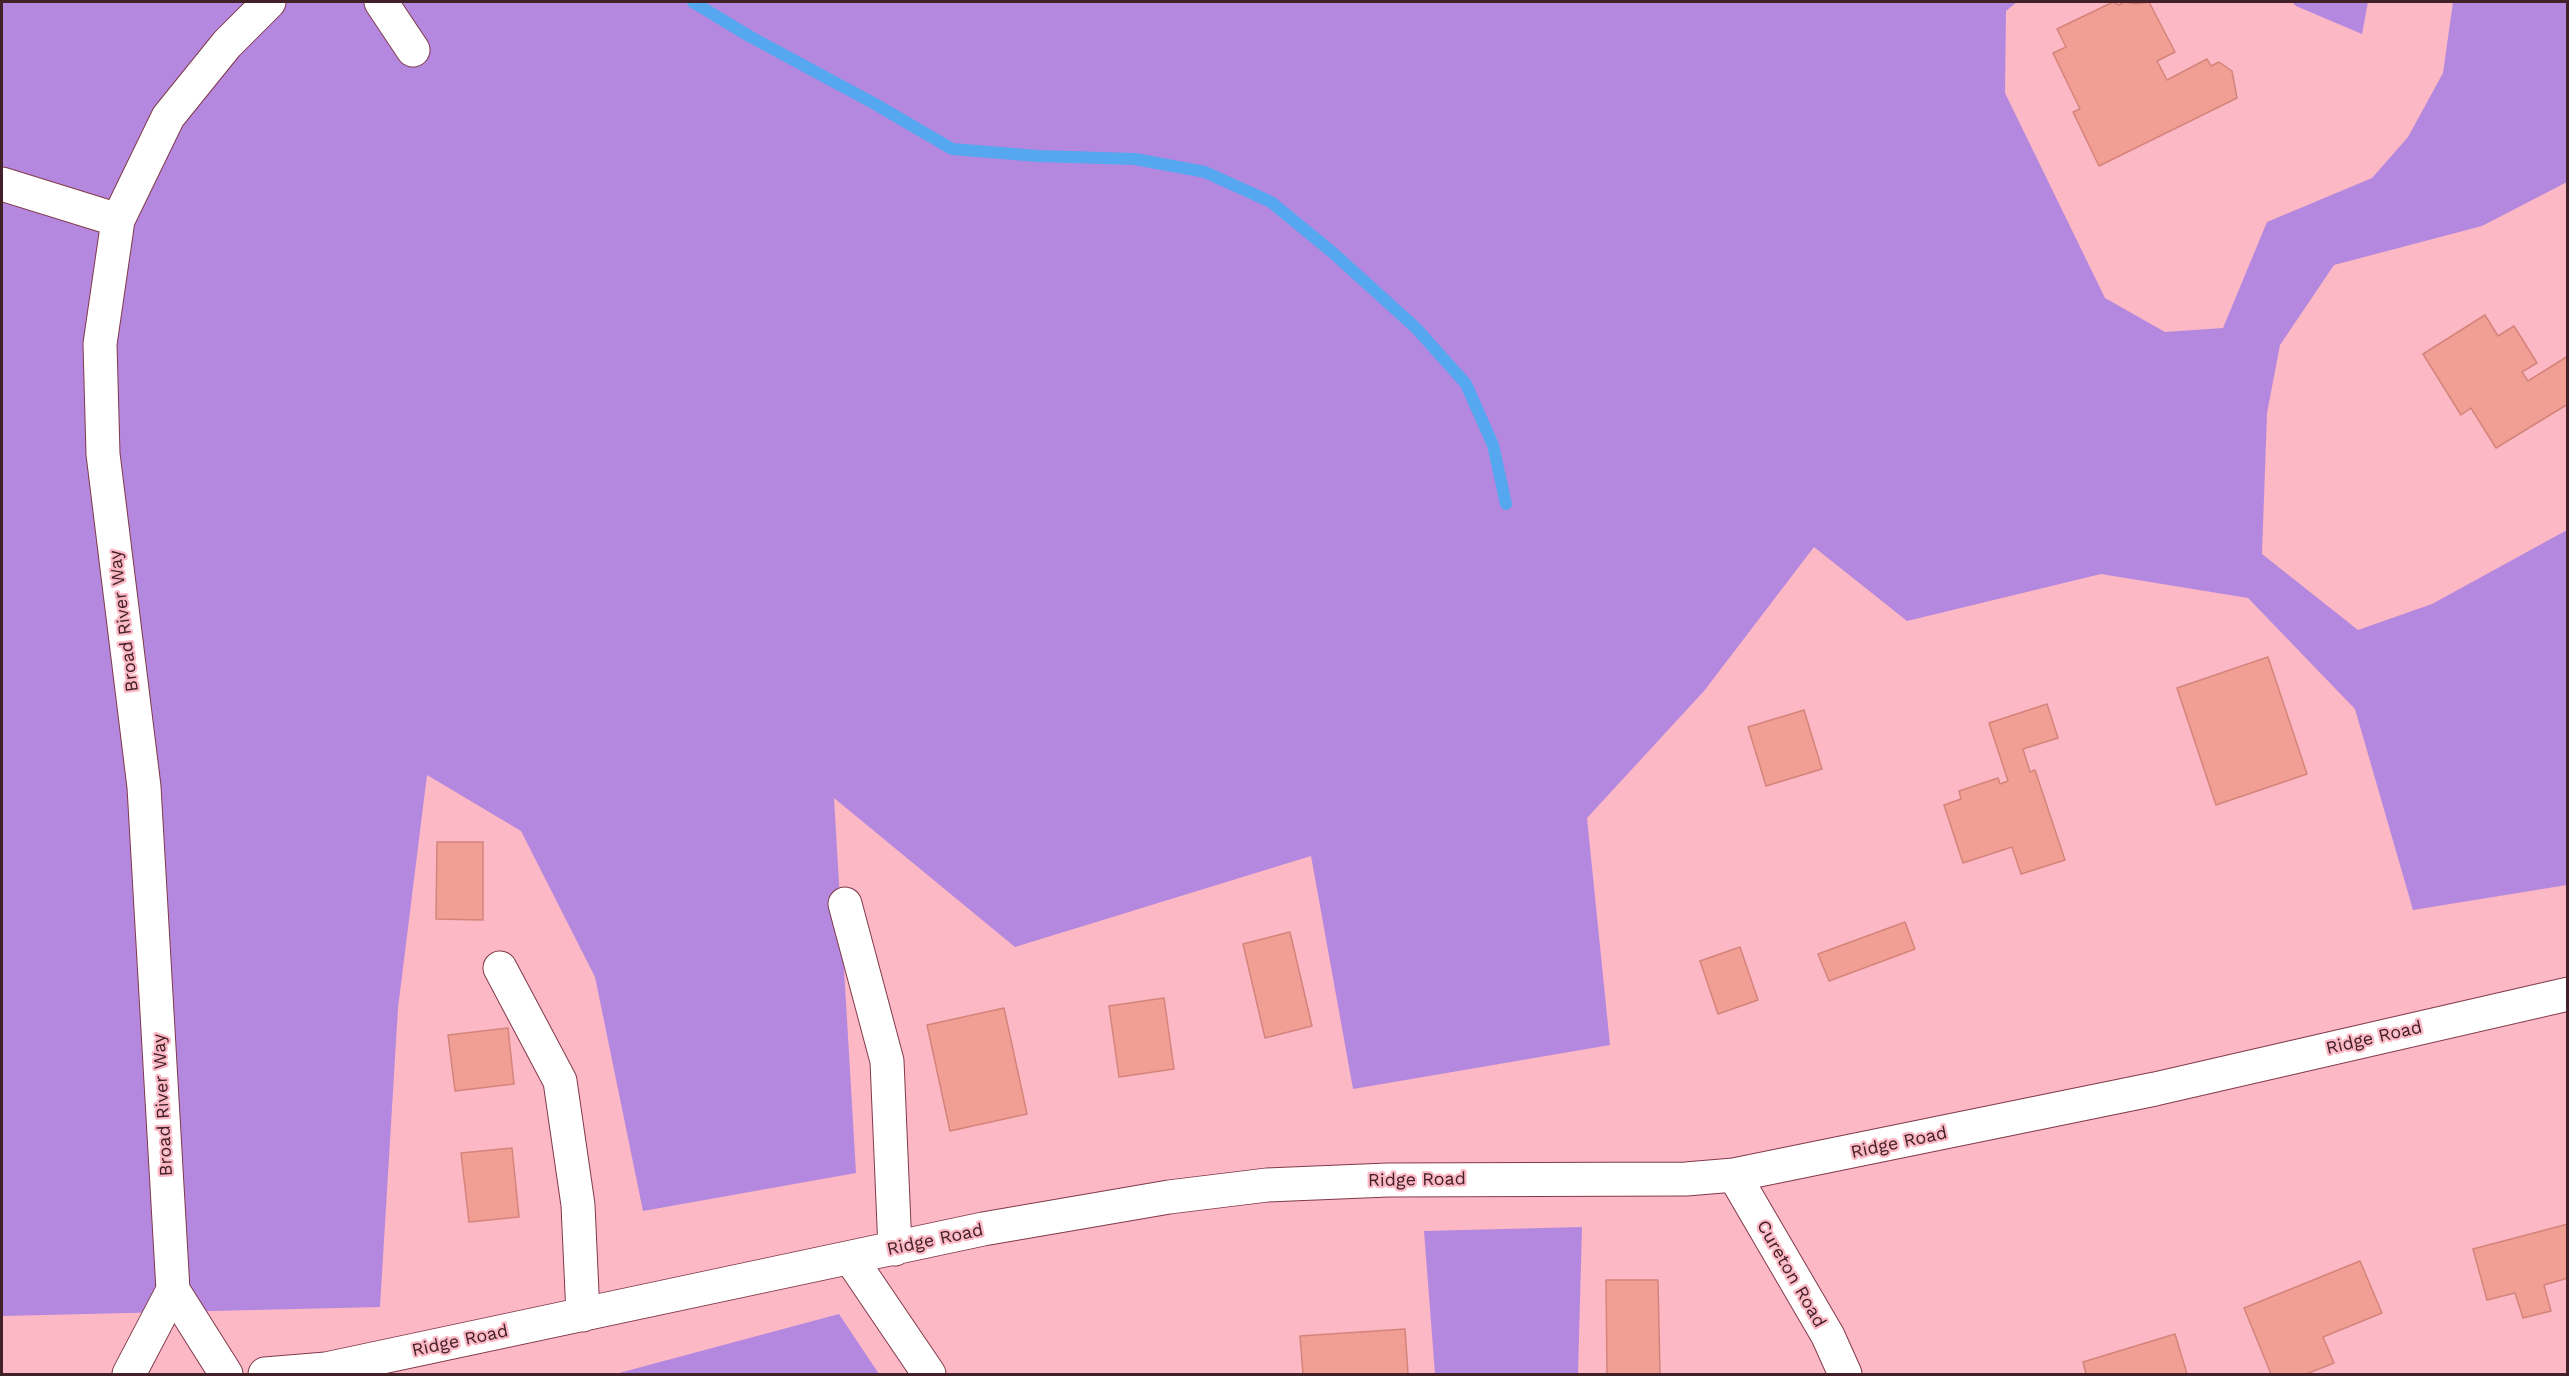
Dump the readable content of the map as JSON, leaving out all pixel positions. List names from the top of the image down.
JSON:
{
  "streets": {
    "street": ["Broad River Way", "Ridge Road", "Cureton Road"]
  },
  "crossings": [
    ["Ridge Road", "Cureton Road"]
  ]
}
